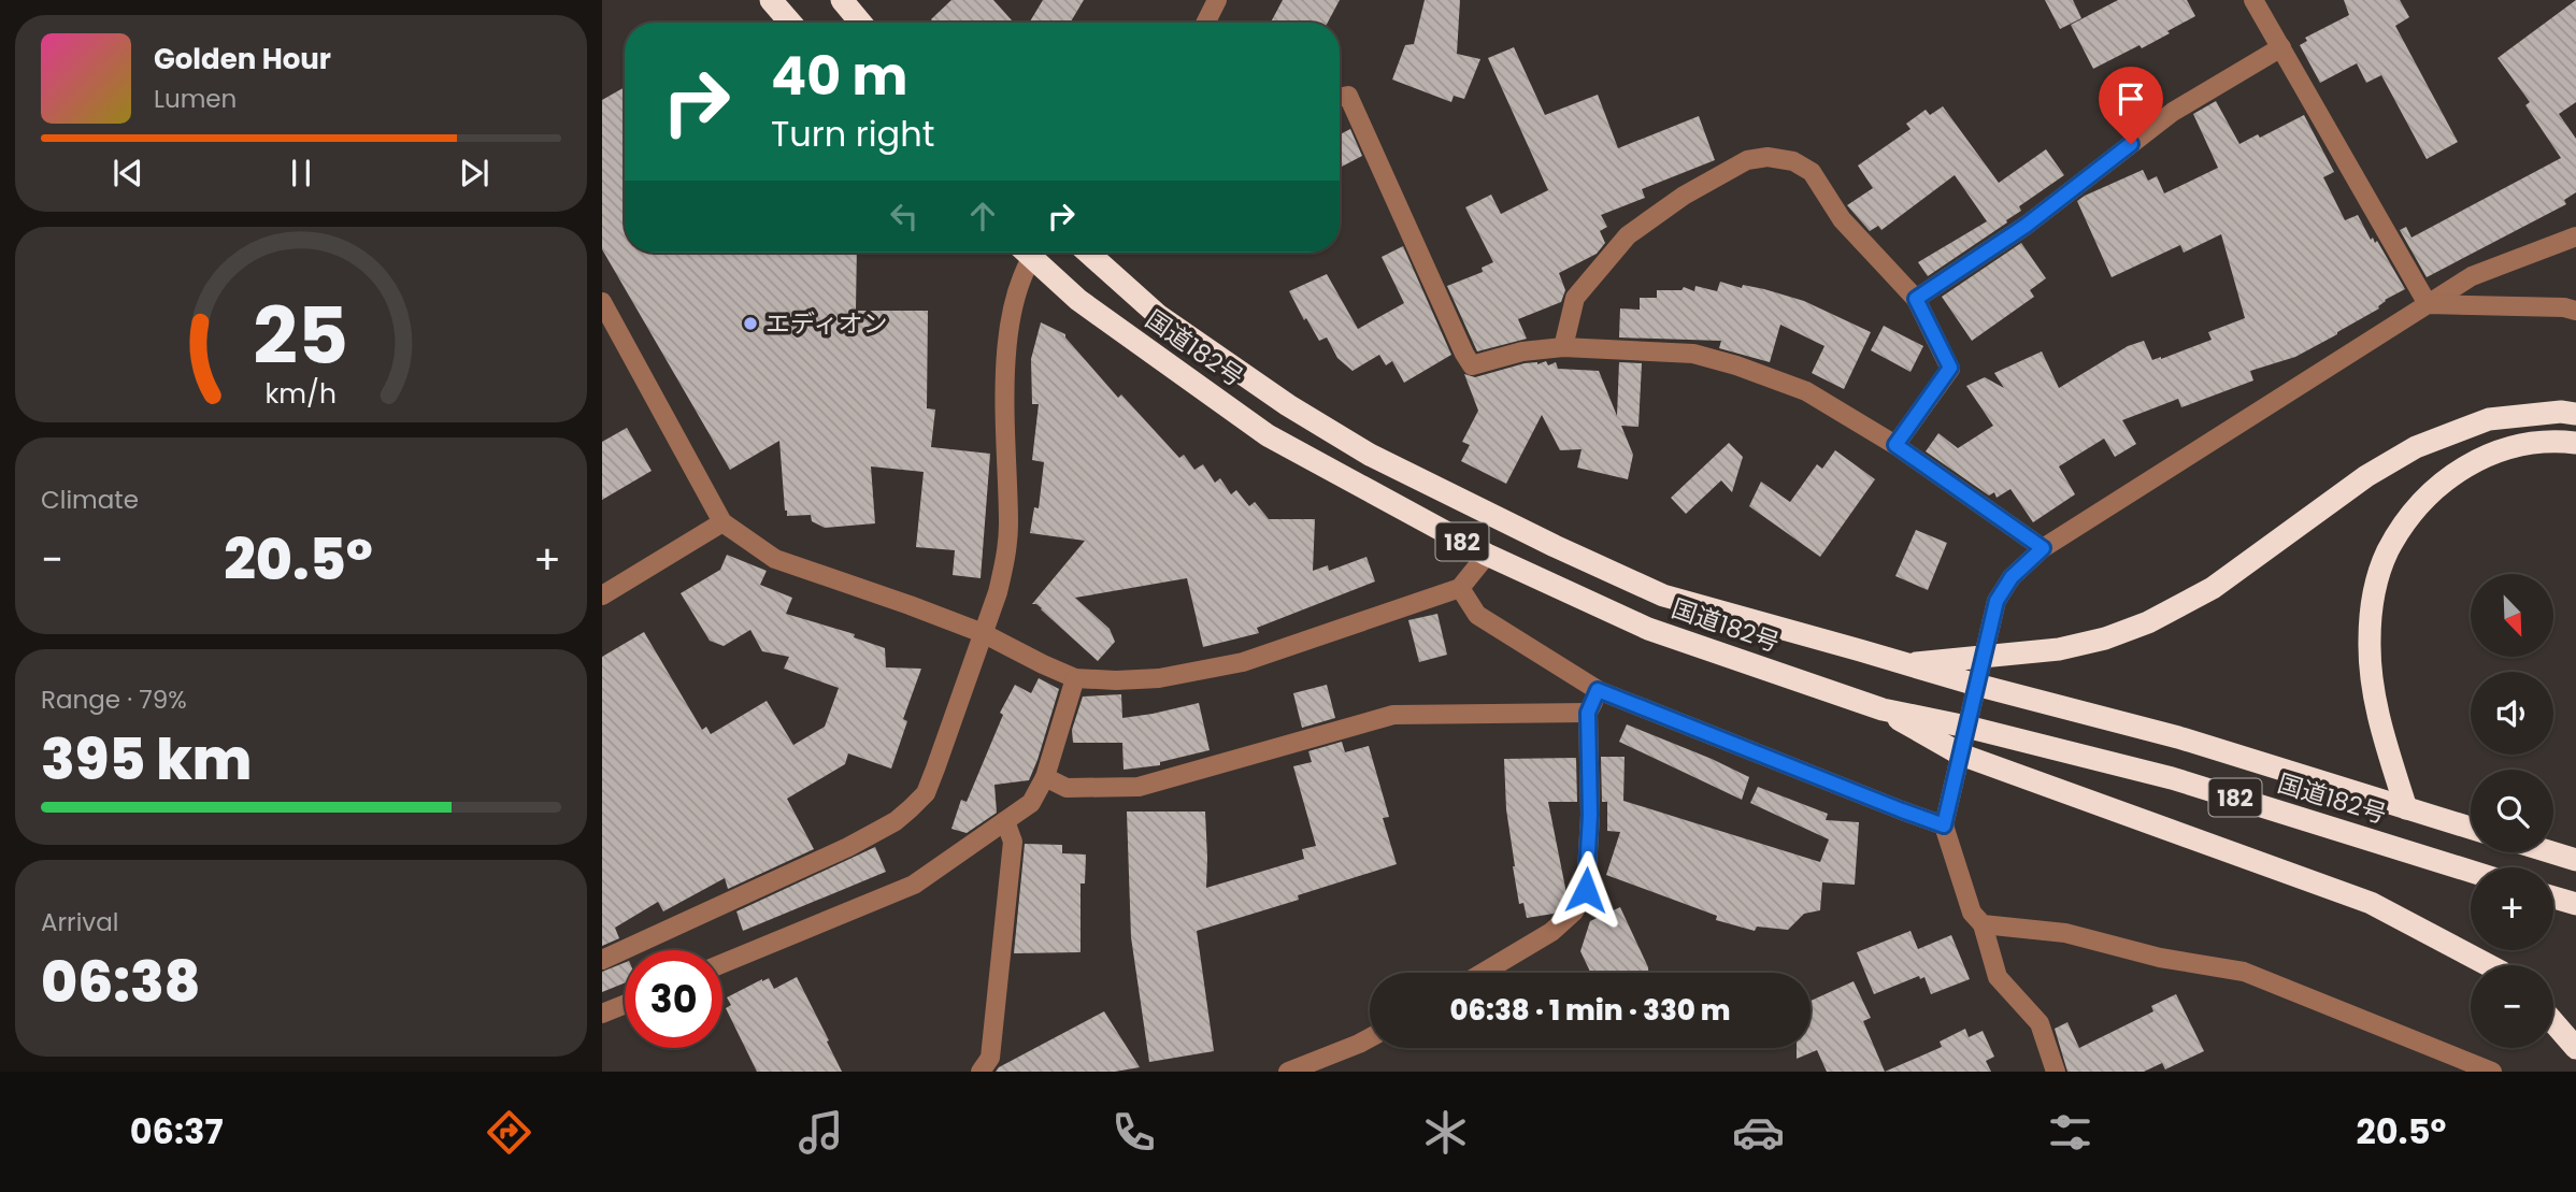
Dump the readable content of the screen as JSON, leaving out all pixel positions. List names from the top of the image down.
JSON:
{
  "streets": {
    "highway": ["国道182号", "182"]
  },
  "places": ["エディオン"],
  "north": "bottom right",
  "page": {
    "turn": ["40 m", "Turn right"],
    "song": ["Golden Hour", "Lumen"],
    "tile": [
      "Climate",
      ["Range · 79%", "395 km"],
      ["Arrival", "06:38"]
    ],
    "heat": ["−", "20.5°", "+"],
    "map_buttons": ["+", "−"],
    "limit": "30",
    "trip": "06:38 · 1 min · 330 m",
    "tabs": ["06:37", "20.5°"],
    "gauge": ["25", "km/h"]
  }
}
